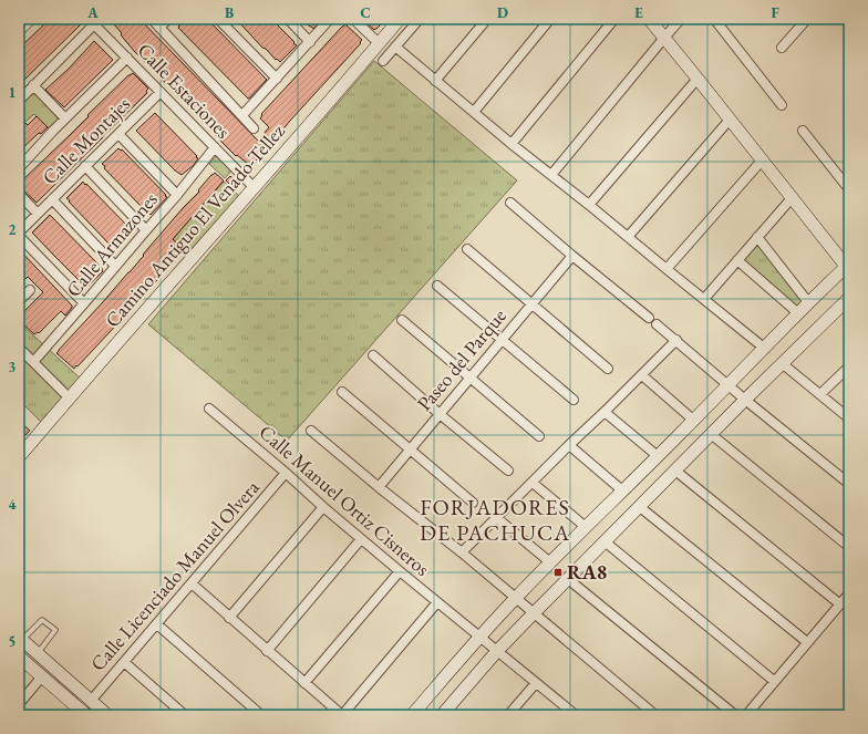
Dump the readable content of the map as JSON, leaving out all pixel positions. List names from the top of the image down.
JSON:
{
  "streets": {
    "street": [
      "Calle Estaciones",
      "Calle Montajes",
      "Camino Antiguo El Venado-Tellez",
      "Calle Armazones",
      "Paseo del Parque",
      "Calle Manuel Ortiz Cisneros",
      "Calle Licenciado Manuel Olvera"
    ]
  },
  "crossings": [
    ["Calle Estaciones", "Calle Montajes"],
    ["Calle Estaciones", "Camino Antiguo El Venado-Tellez"],
    ["Calle Estaciones", "Calle Armazones"],
    ["Calle Manuel Ortiz Cisneros", "Calle Licenciado Manuel Olvera"]
  ],
  "districts": ["FORJADORES DE PACHUCA"],
  "places": {
    "transit": ["RA8"]
  },
  "grid": {
    "columns": [
      "A",
      "B",
      "C",
      "D",
      "E",
      "F"
    ],
    "rows": [
      "1",
      "2",
      "3",
      "4",
      "5"
    ]
  }
}
